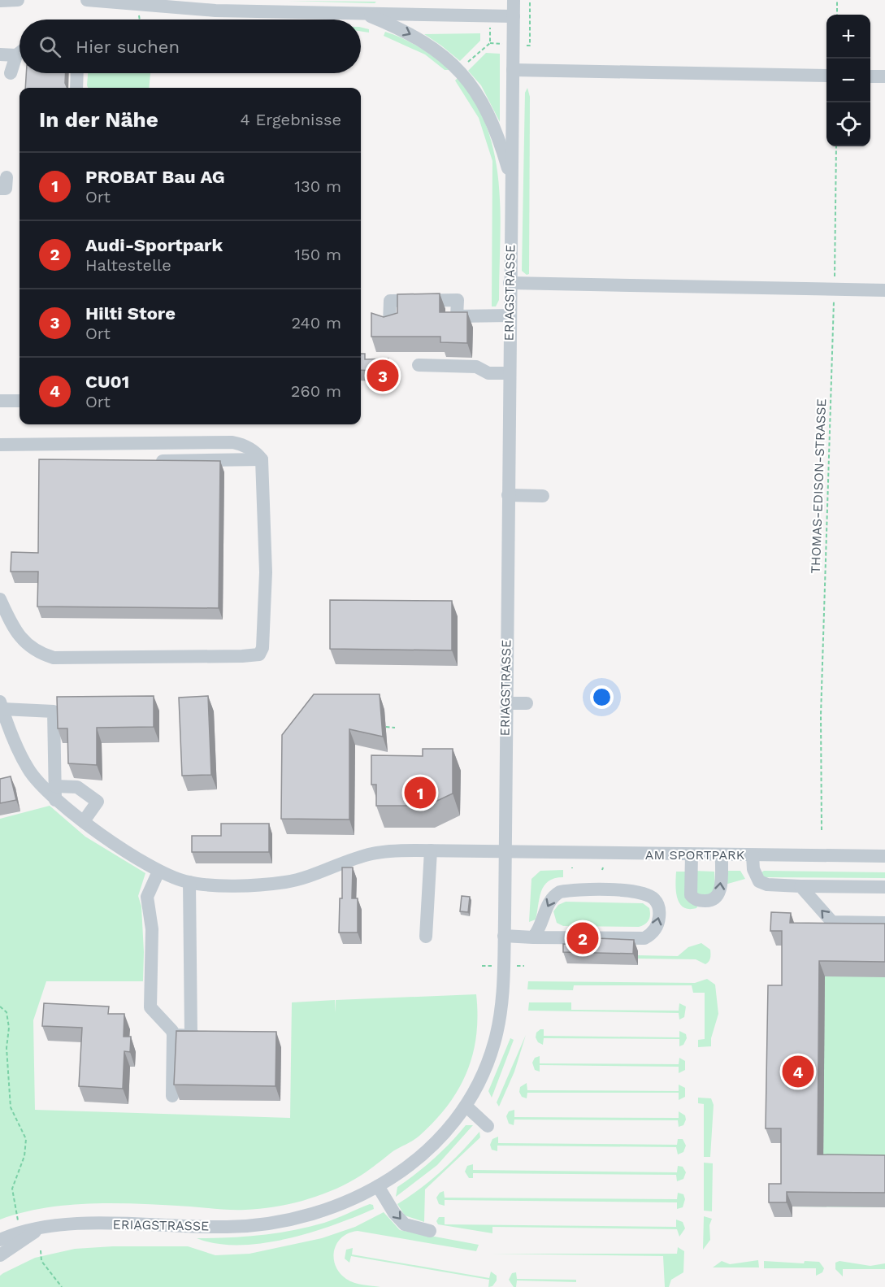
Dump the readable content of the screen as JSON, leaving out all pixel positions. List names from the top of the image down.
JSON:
{
  "streets": {
    "street": ["ERIAGSTRASSE", "AM SPORTPARK"],
    "path": ["THOMAS-EDISON-STRASSE"]
  },
  "crossings": [
    ["ERIAGSTRASSE", "AM SPORTPARK"]
  ],
  "page": {
    "map_buttons": ["+", "−"],
    "search": "Hier suchen",
    "heading": ["In der Nähe", "4 Ergebnisse"],
    "list": [
      {
        "mark": "1",
        "name": "PROBAT Bau AG",
        "note": "Ort",
        "value": "130 m"
      },
      {
        "mark": "2",
        "name": "Audi-Sportpark",
        "note": "Haltestelle",
        "value": "150 m"
      },
      {
        "mark": "3",
        "name": "Hilti Store",
        "note": "Ort",
        "value": "240 m"
      },
      {
        "mark": "4",
        "name": "CU01",
        "note": "Ort",
        "value": "260 m"
      }
    ],
    "pins": [
      "3",
      "1",
      "2",
      "4"
    ]
  }
}
